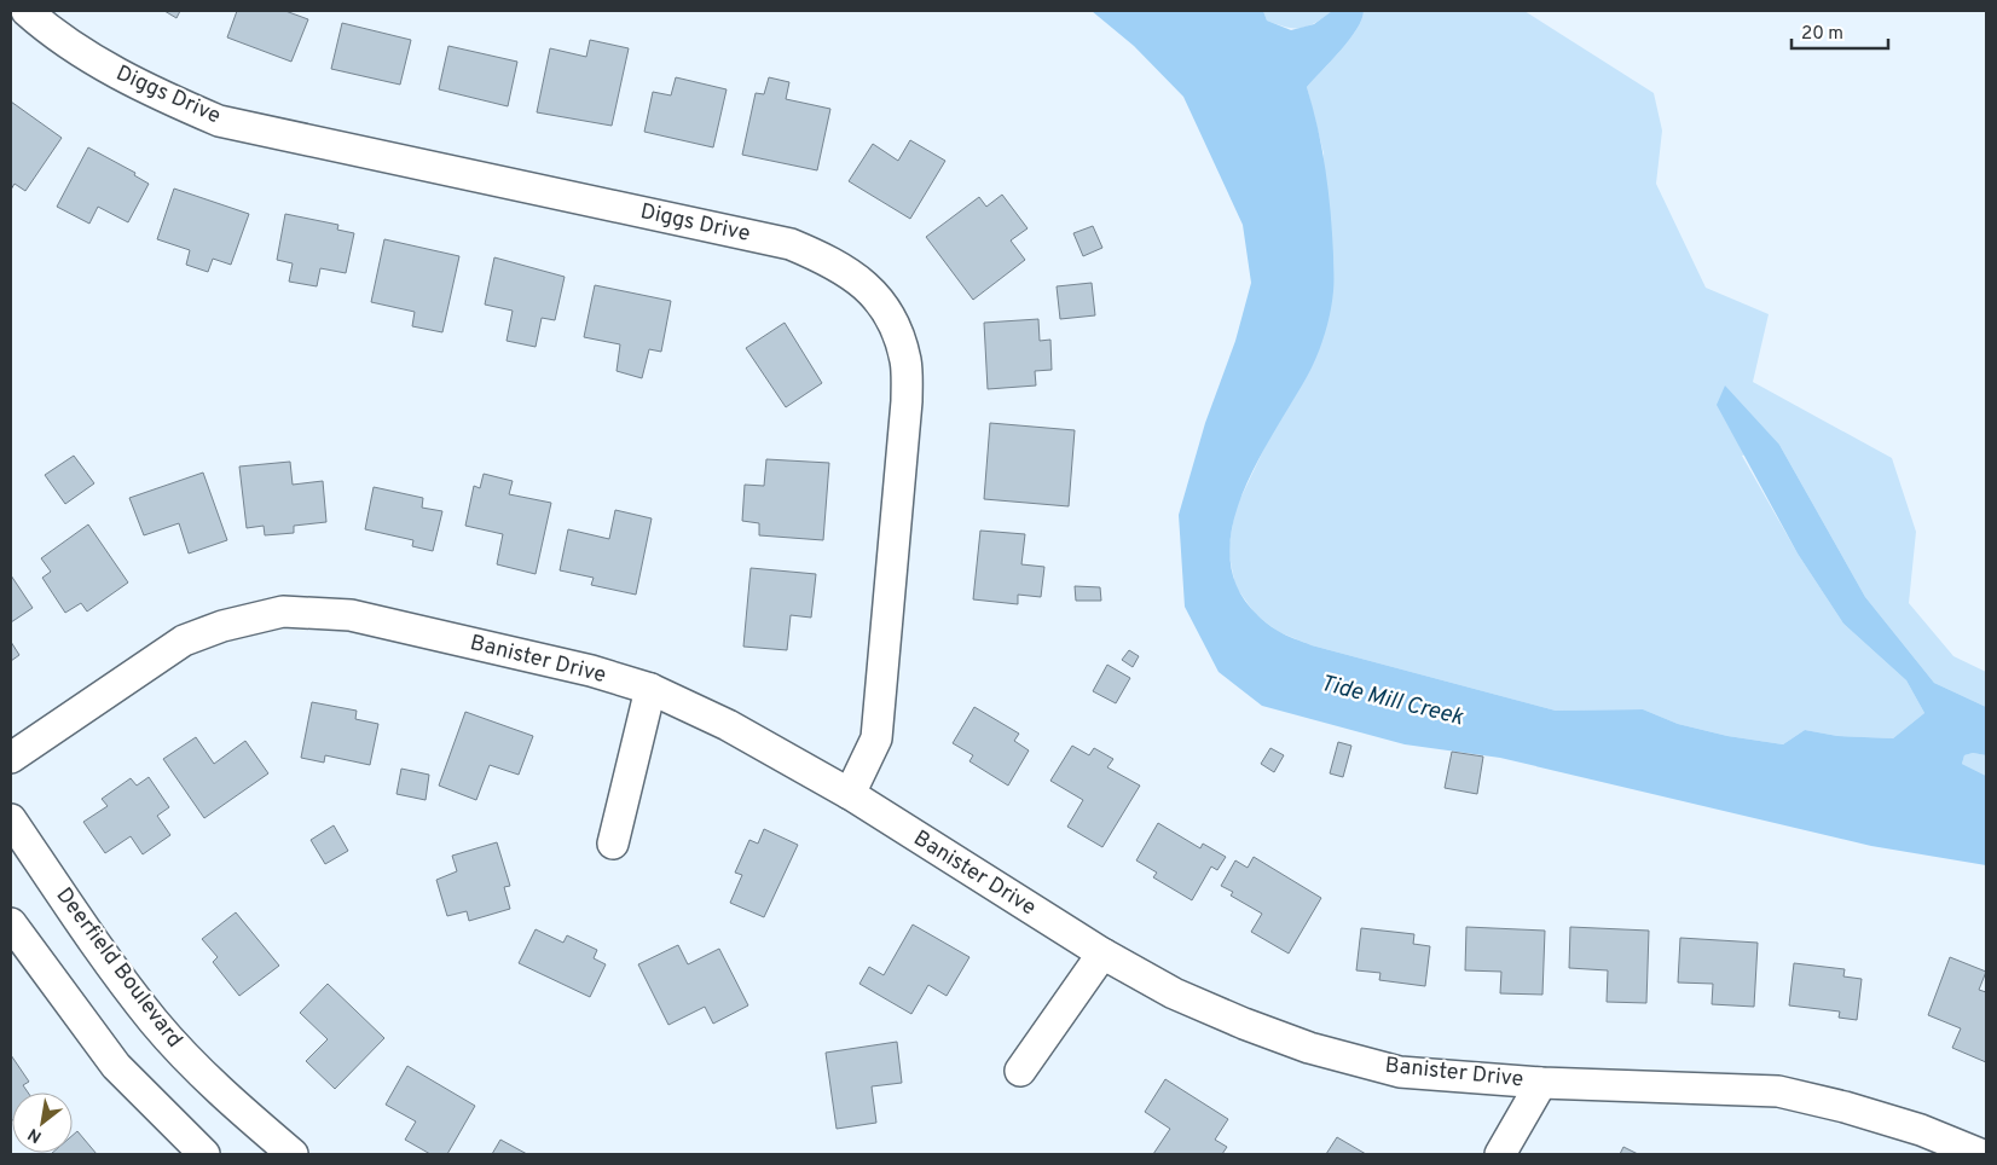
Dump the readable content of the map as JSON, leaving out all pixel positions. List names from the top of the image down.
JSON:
{
  "streets": {
    "street": ["Diggs Drive", "Banister Drive", "Deerfield Boulevard"]
  },
  "crossings": [
    ["Diggs Drive", "Banister Drive"]
  ],
  "water": ["Tide Mill Creek"],
  "scale_bar": "20 m",
  "north": "bottom left"
}
